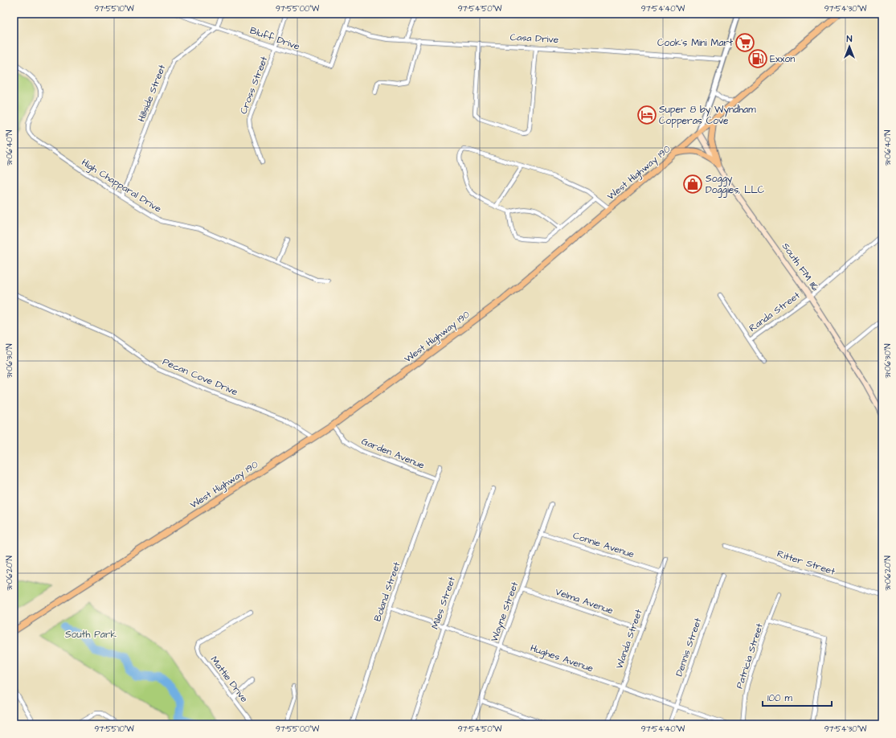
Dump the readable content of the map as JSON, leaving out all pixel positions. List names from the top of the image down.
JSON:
{
  "streets": {
    "main road": ["West Highway 190", "South FM 116"],
    "street": [
      "Bluff Drive",
      "Casa Drive",
      "Cross Street",
      "Hillside Street",
      "High Chapparal Drive",
      "Randa Street",
      "Pecan Cove Drive",
      "Garden Avenue",
      "Connie Avenue",
      "Ritter Street",
      "Boland Street",
      "Velma Avenue",
      "Miles Street",
      "Wayne Street",
      "Wanda Street",
      "Dennis Street",
      "Patricia Street",
      "Hughes Avenue",
      "Mattie Drive"
    ]
  },
  "crossings": [
    ["Bluff Drive", "Casa Drive"],
    ["Bluff Drive", "Cross Street"],
    ["Bluff Drive", "Hillside Street"],
    ["Hillside Street", "High Chapparal Drive"],
    ["West Highway 190", "South FM 116"],
    ["West Highway 190", "Pecan Cove Drive"],
    ["West Highway 190", "Garden Avenue"],
    ["South FM 116", "Randa Street"],
    ["Garden Avenue", "Boland Street"],
    ["Connie Avenue", "Wayne Street"],
    ["Connie Avenue", "Wanda Street"],
    ["Boland Street", "Hughes Avenue"],
    ["Velma Avenue", "Wayne Street"],
    ["Velma Avenue", "Wanda Street"],
    ["Miles Street", "Hughes Avenue"],
    ["Wayne Street", "Hughes Avenue"],
    ["Wanda Street", "Hughes Avenue"],
    ["Dennis Street", "Hughes Avenue"]
  ],
  "parks": ["South Park"],
  "places": {
    "supermarket": ["Cook's Mini Mart"],
    "fuel station": ["Exxon"],
    "hotel": ["Super 8 by Wyndham Copperas Cove"],
    "shop": ["Soggy Doggies, LLC"]
  },
  "scale_bar": "100 m",
  "north": "top",
  "coordinates": [
    "97°55'10\"W",
    "97°55'00\"W",
    "97°54'50\"W",
    "97°54'40\"W",
    "97°54'30\"W",
    "31°06'40\"N",
    "31°06'30\"N",
    "31°06'20\"N"
  ]
}
